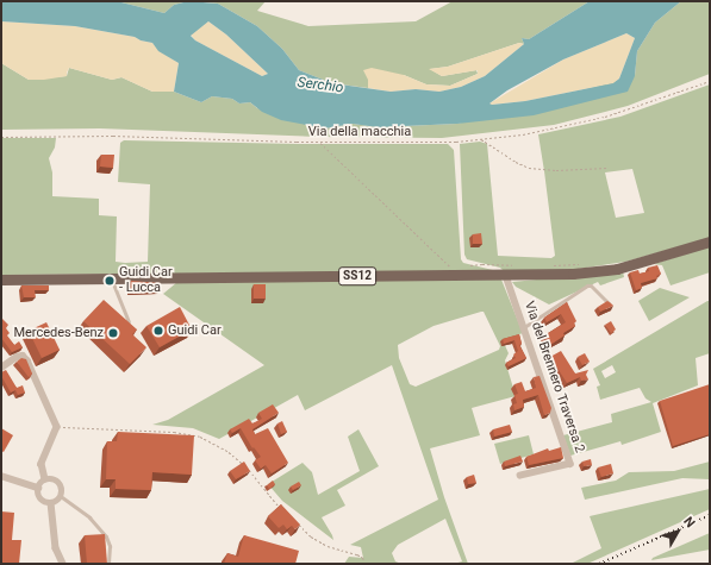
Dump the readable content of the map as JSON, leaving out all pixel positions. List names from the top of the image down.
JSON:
{
  "streets": {
    "main road": ["SS12"],
    "street": ["Via del Brennero Traversa 2"],
    "path": ["Via della macchia"]
  },
  "crossings": [
    ["SS12", "Via del Brennero Traversa 2"]
  ],
  "water": ["Serchio"],
  "places": ["Guidi Car - Lucca", "Guidi Car", "Mercedes-Benz"],
  "north": "top right"
}
